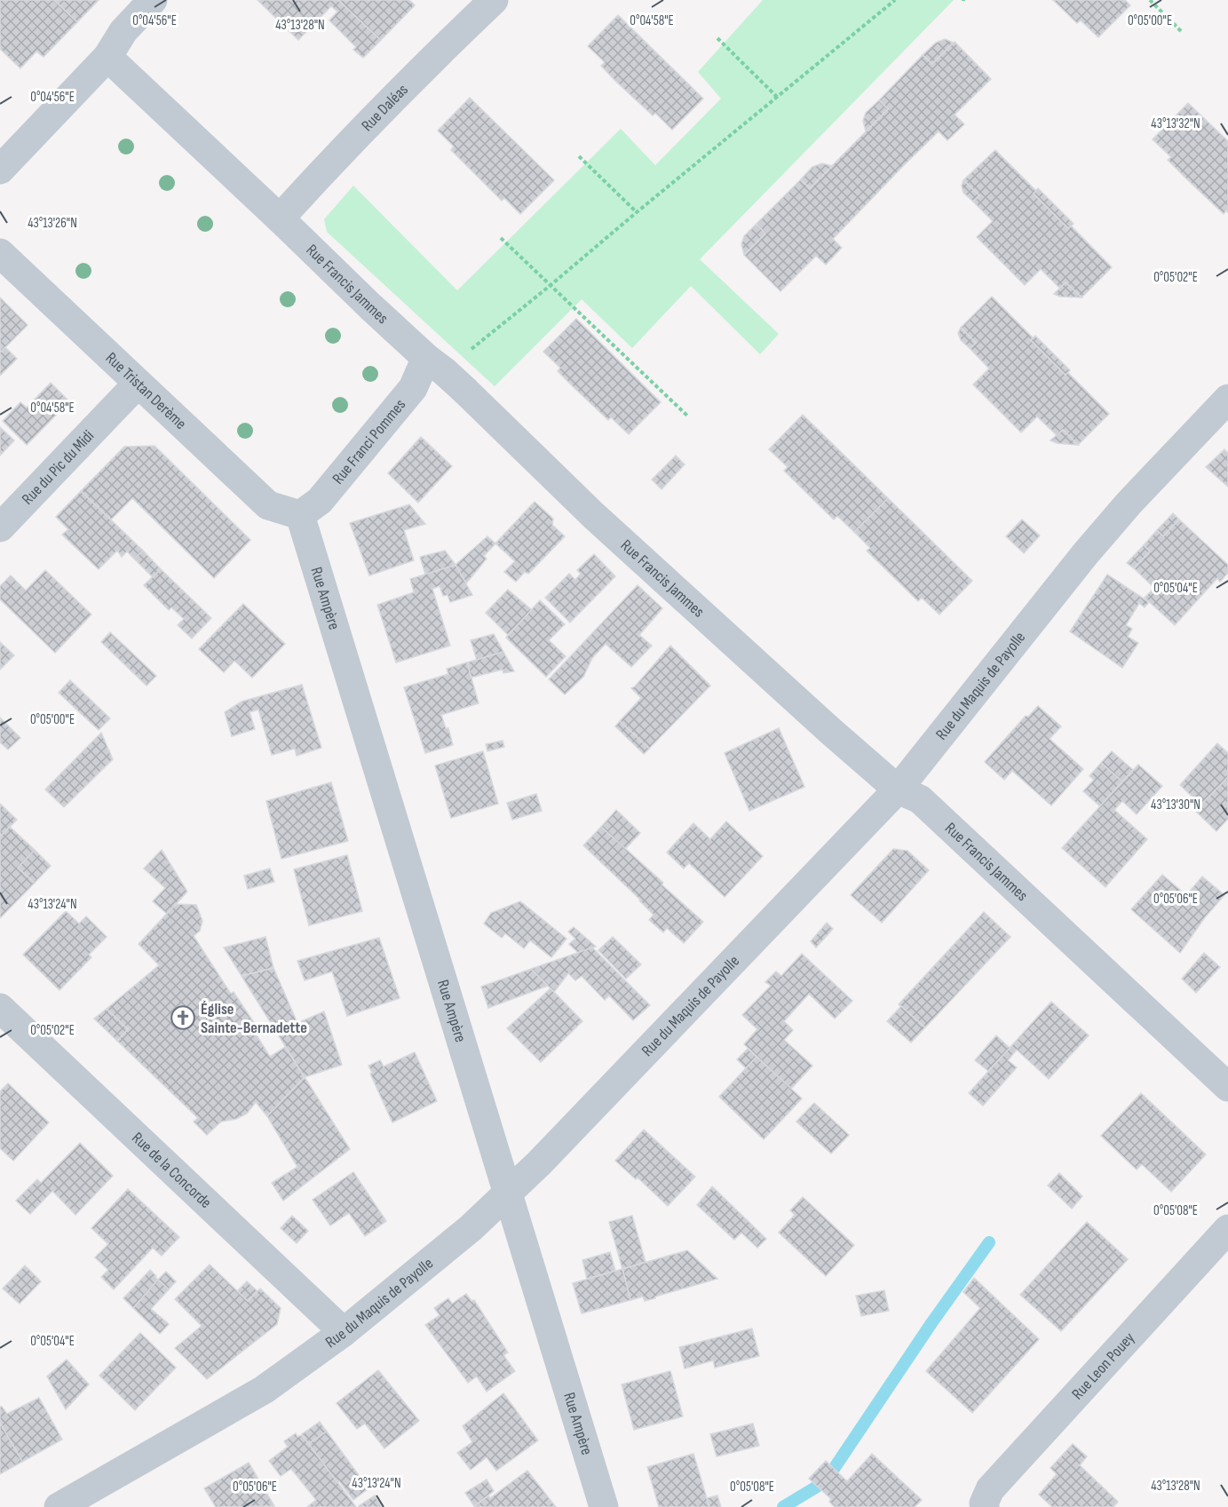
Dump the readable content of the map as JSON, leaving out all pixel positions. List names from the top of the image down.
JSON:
{
  "streets": {
    "street": [
      "Rue Daléas",
      "Rue Francis Jammes",
      "Rue Tristan Derème",
      "Rue Franci Pommes",
      "Rue du Pic du Midi",
      "Rue Ampère",
      "Rue du Maquis de Payolle",
      "Rue de la Concorde",
      "Rue Leon Pouey"
    ]
  },
  "crossings": [
    ["Rue Daléas", "Rue Francis Jammes"],
    ["Rue Francis Jammes", "Rue Franci Pommes"],
    ["Rue Francis Jammes", "Rue du Maquis de Payolle"],
    ["Rue Tristan Derème", "Rue Franci Pommes"],
    ["Rue Tristan Derème", "Rue du Pic du Midi"],
    ["Rue Tristan Derème", "Rue Ampère"],
    ["Rue Franci Pommes", "Rue Ampère"],
    ["Rue Ampère", "Rue du Maquis de Payolle"],
    ["Rue du Maquis de Payolle", "Rue de la Concorde"]
  ],
  "places": {
    "church": ["Église Sainte-Bernadette"]
  },
  "coordinates": [
    "0°04'56\"E",
    "0°05'00\"E",
    "0°04'58\"E",
    "43°13'28\"N",
    "43°13'32\"N",
    "43°13'26\"N",
    "0°05'02\"E",
    "0°05'04\"E",
    "43°13'30\"N",
    "0°05'06\"E",
    "43°13'24\"N",
    "0°05'08\"E"
  ]
}
